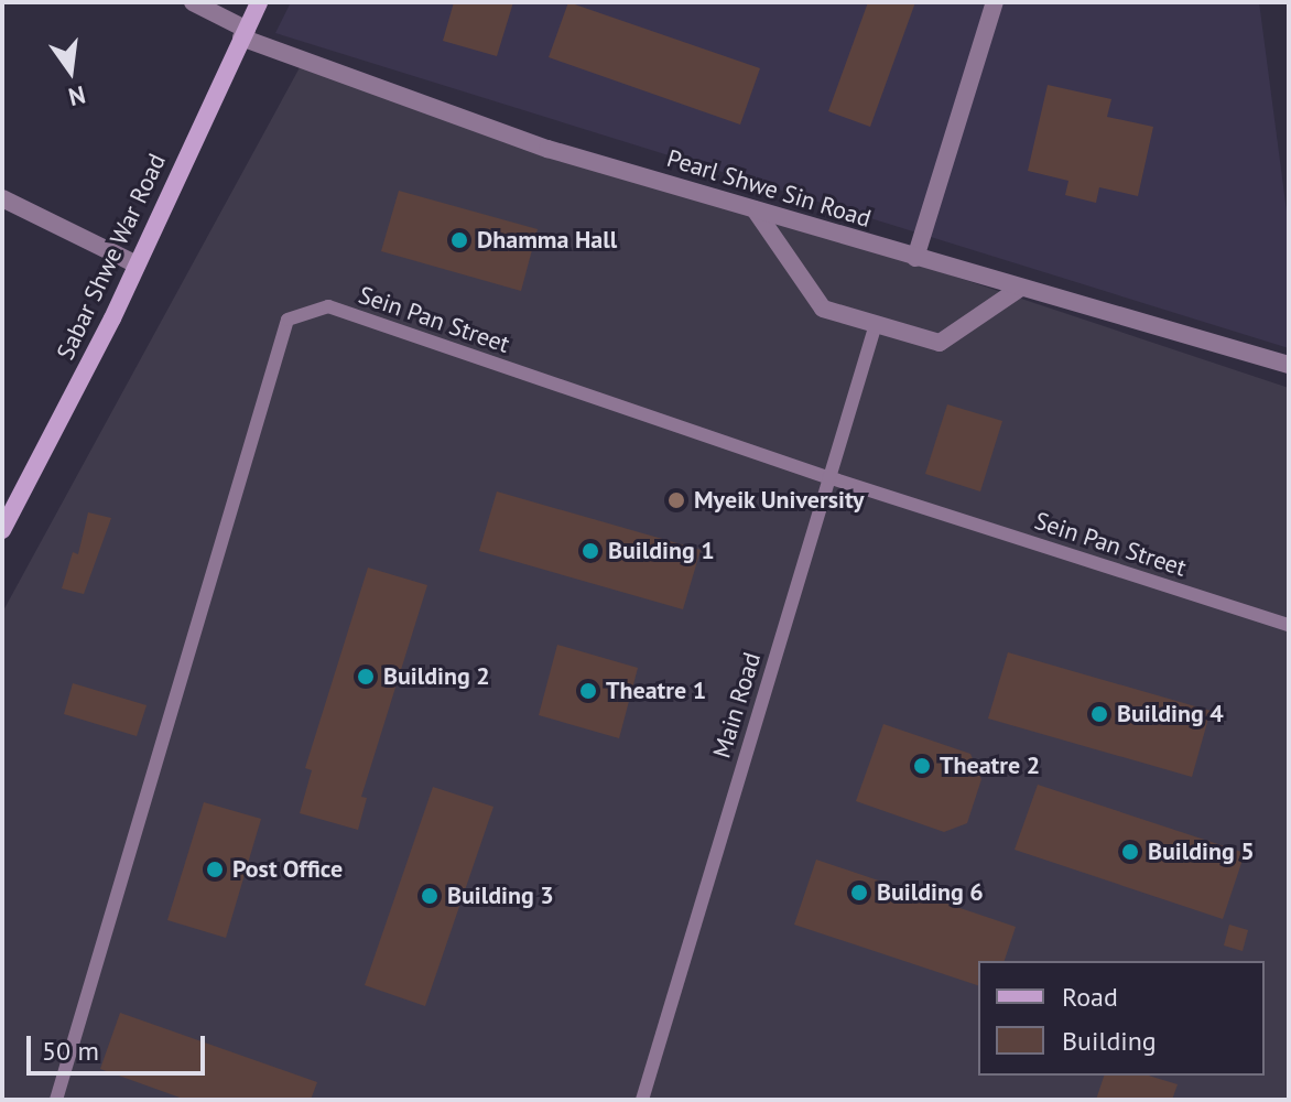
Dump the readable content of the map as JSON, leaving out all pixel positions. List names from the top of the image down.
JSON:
{
  "streets": {
    "main road": ["Sabar Shwe War Road"],
    "street": ["Pearl Shwe Sin Road"],
    "lane": ["Sein Pan Street", "Main Road"]
  },
  "crossings": [
    ["Pearl Shwe Sin Road", "Sabar Shwe War Road"],
    ["Sein Pan Street", "Main Road"]
  ],
  "places": [
    "Dhamma Hall",
    "Myeik University",
    "Building 1",
    "Building 2",
    "Theatre 1",
    "Building 4",
    "Theatre 2",
    "Building 5",
    "Post Office",
    "Building 6",
    "Building 3"
  ],
  "legend": ["Road", "Building"],
  "scale_bar": "50 m",
  "north": "bottom"
}
